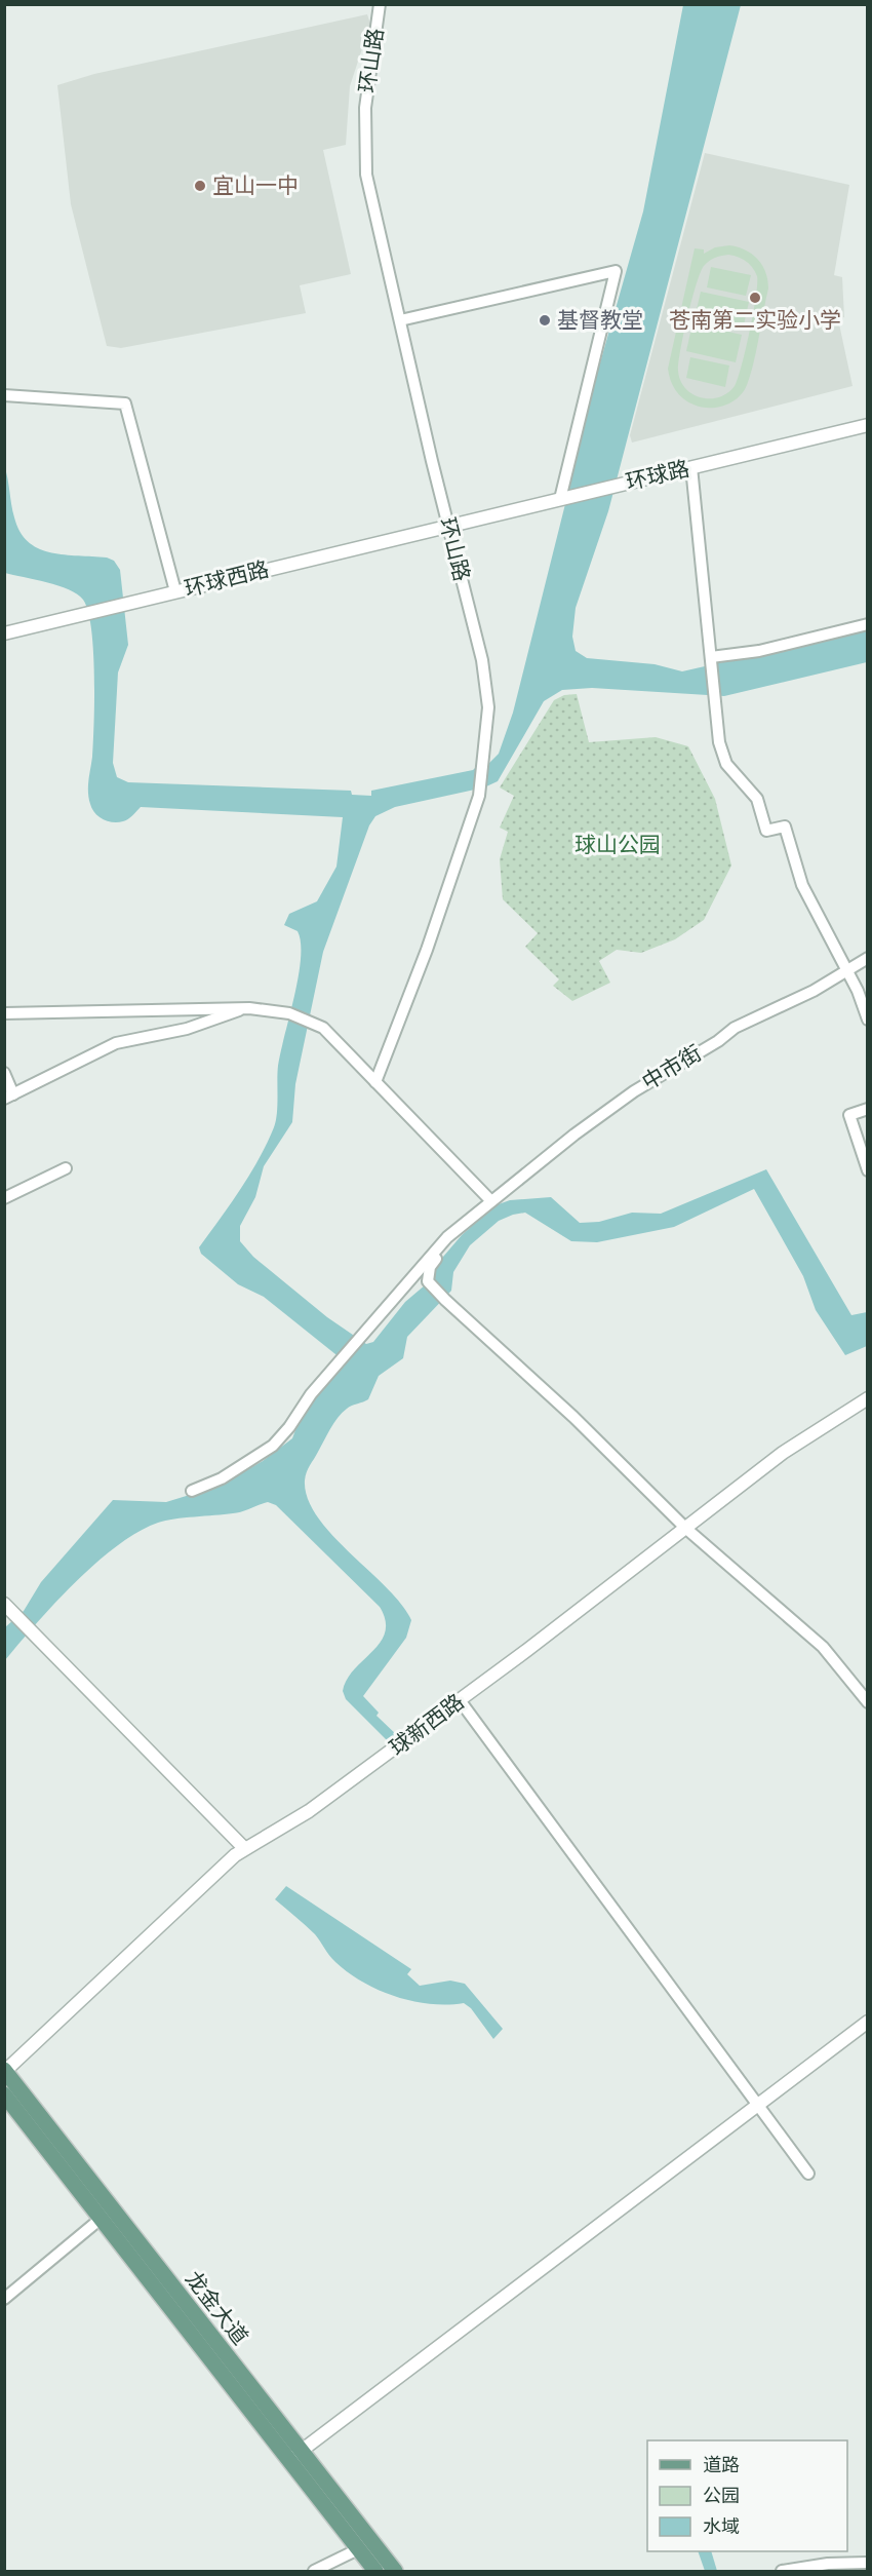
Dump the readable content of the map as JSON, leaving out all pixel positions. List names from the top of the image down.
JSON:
{
  "streets": {
    "main road": ["龙金大道"],
    "street": [
      "环山路",
      "环球路",
      "环球西路",
      "中市街",
      "球新西路"
    ]
  },
  "crossings": [
    ["环山路", "环球路"],
    ["环山路", "环球西路"],
    ["环球路", "环球西路"],
    ["球新西路", "龙金大道"]
  ],
  "parks": ["球山公园"],
  "places": ["宜山一中", "苍南第二实验小学", "基督教堂"],
  "legend": ["道路", "公园", "水域"]
}
